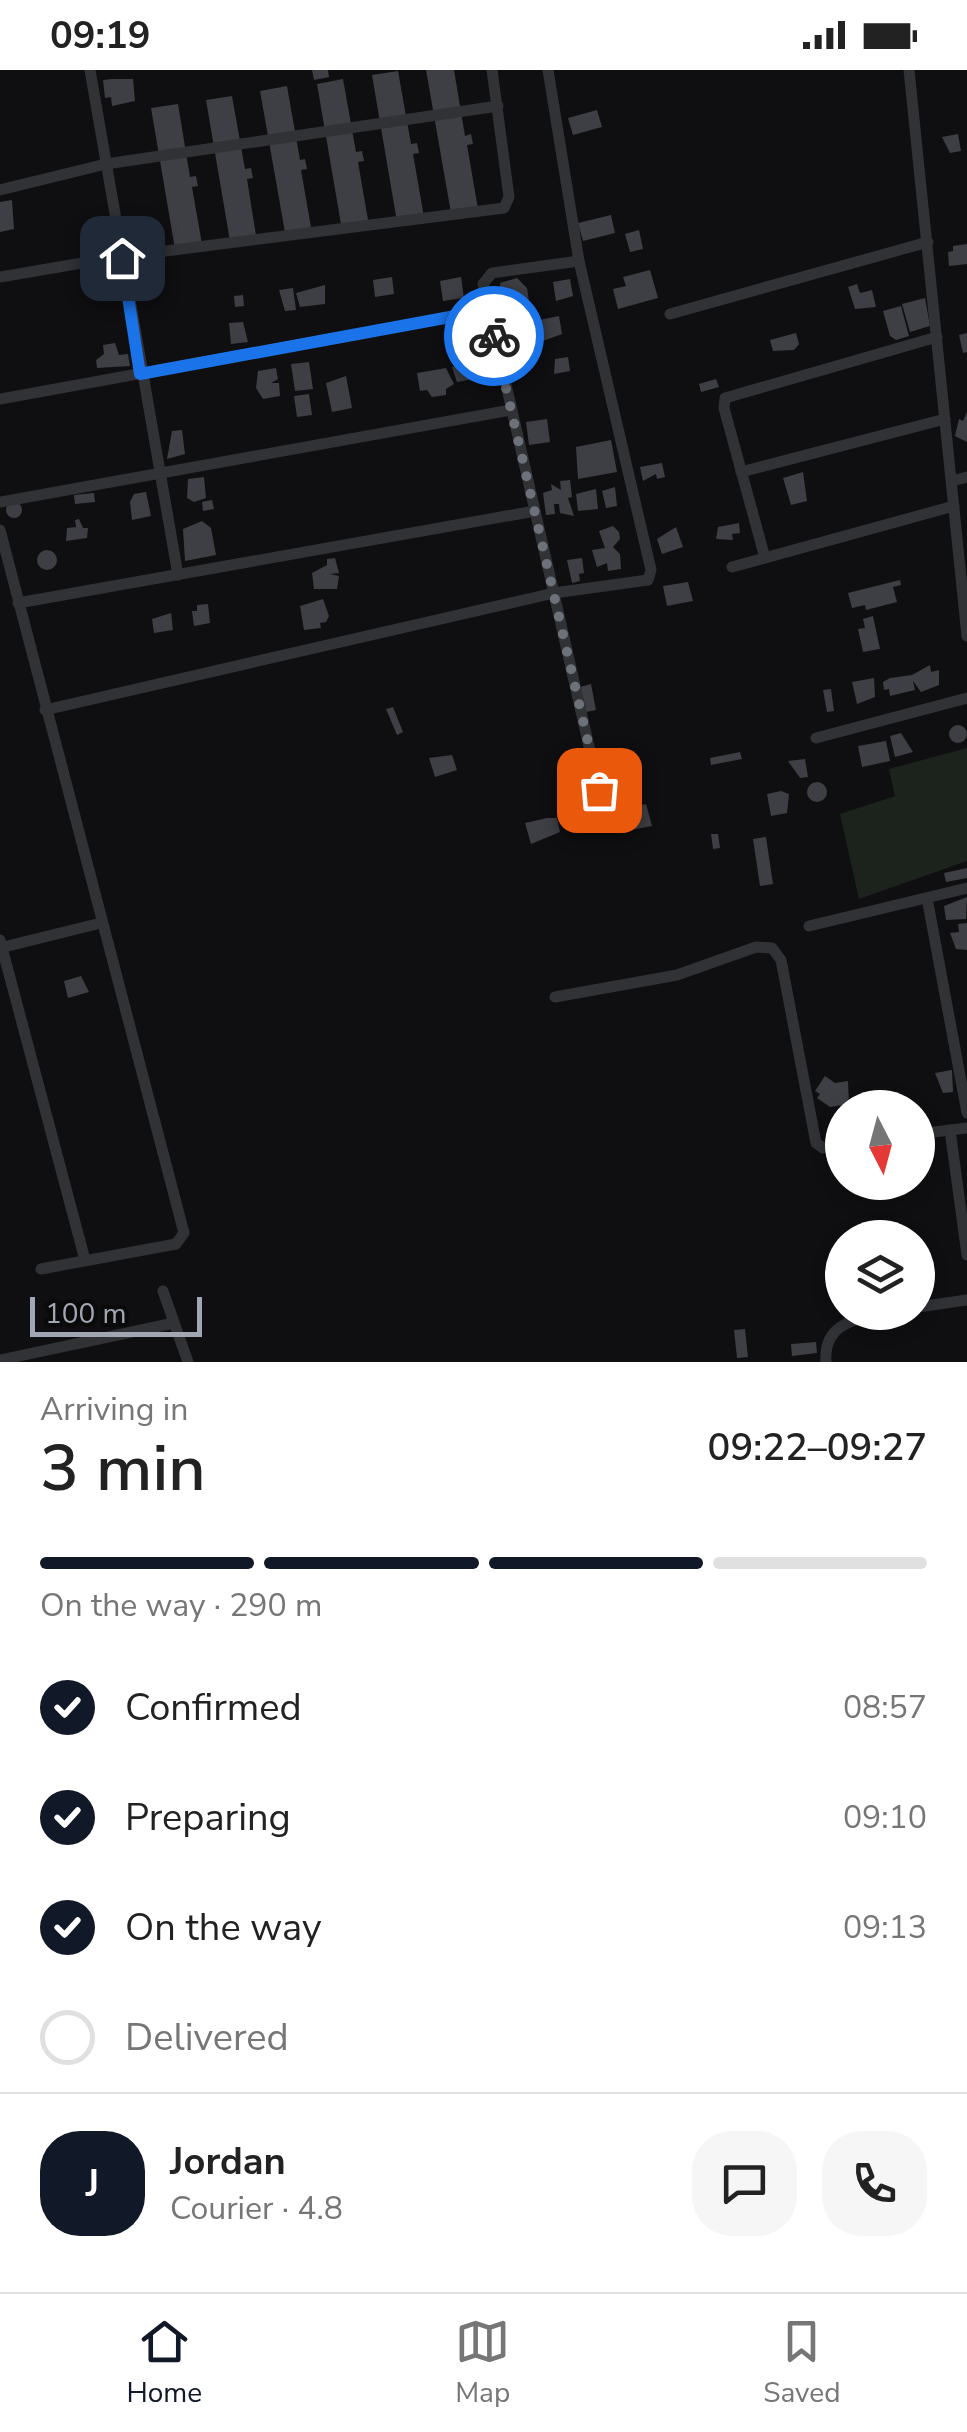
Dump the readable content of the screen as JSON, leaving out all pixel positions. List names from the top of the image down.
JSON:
{
  "scale_bar": "100 m",
  "north": "bottom",
  "page": {
    "status": "09:19",
    "scale": "100 m",
    "heading": ["3 min", "Arriving in", "09:22–09:27"],
    "panel": ["Jordan", "Courier · 4.8"],
    "bar": "On the way · 290 m",
    "list": [
      ["Confirmed", "08:57"],
      ["Preparing", "09:10"],
      ["On the way", "09:13"],
      "Delivered"
    ],
    "round": "J",
    "tabs": ["Home", "Map", "Saved"]
  }
}
